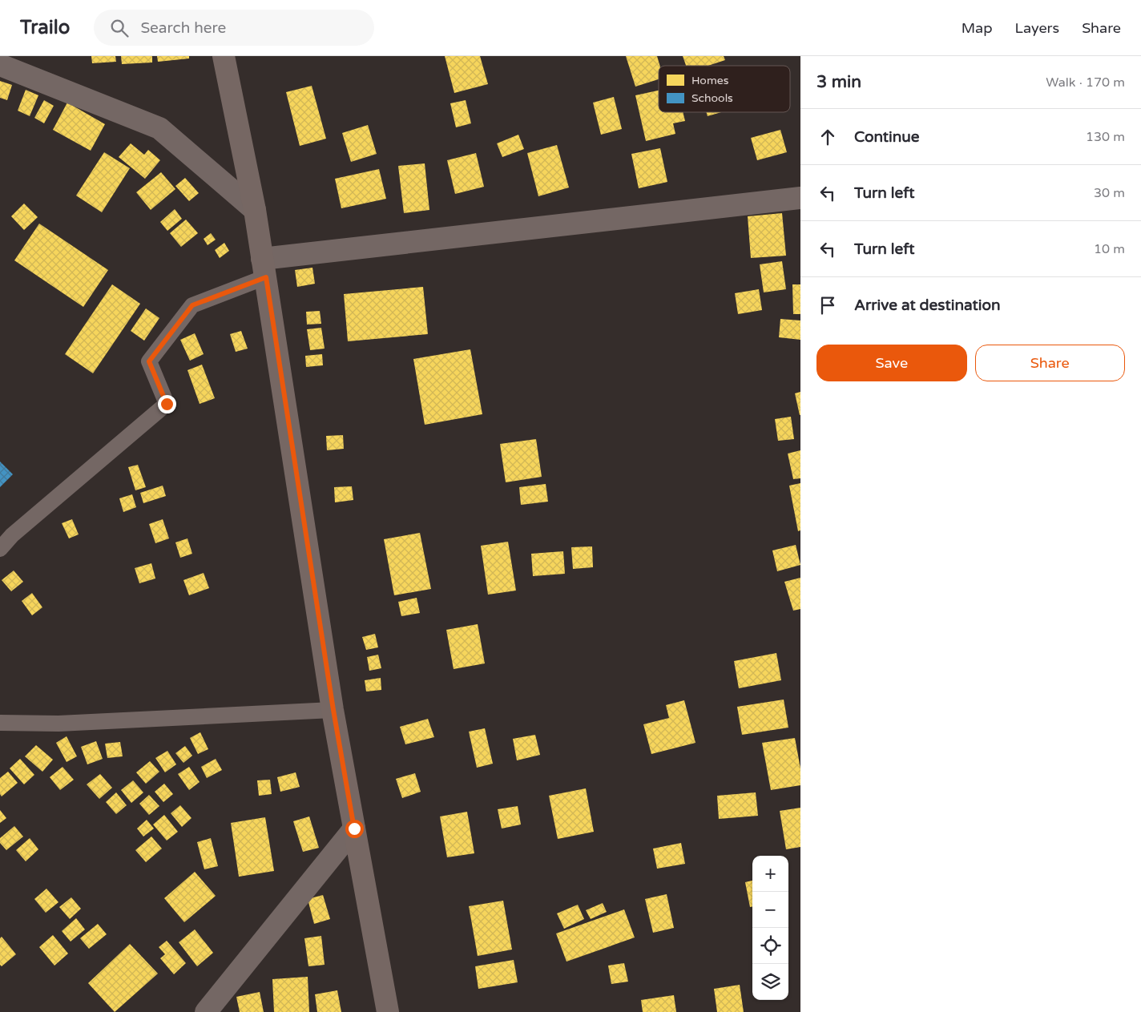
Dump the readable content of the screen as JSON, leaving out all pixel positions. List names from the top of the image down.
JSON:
{
  "legend": ["Homes", "Schools"],
  "page": {
    "header": "Trailo",
    "search": "Search here",
    "nav": ["Map", "Layers", "Share"],
    "heading": ["3 min", "Walk · 170 m"],
    "list": [
      ["Continue", "130 m"],
      ["Turn left", "30 m"],
      ["Turn left", "10 m"],
      "Arrive at destination"
    ],
    "buttons": ["Save", "Share"],
    "map_buttons": ["+", "−"]
  }
}
